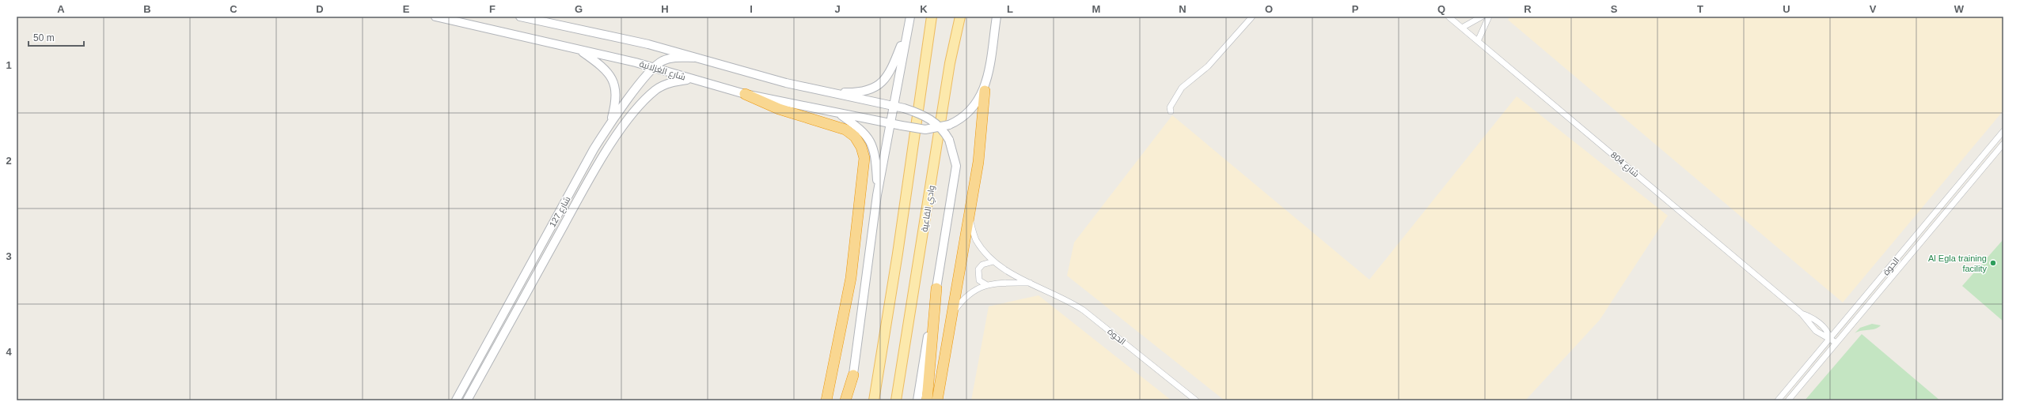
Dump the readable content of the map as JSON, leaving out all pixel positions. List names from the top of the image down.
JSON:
{
  "streets": {
    "main road": ["وادي القاعية"],
    "street": [
      "شارع الغزلانية",
      "شارع 804",
      "شارع 127",
      "الحوة"
    ]
  },
  "crossings": [
    ["شارع الغزلانية", "شارع 127"],
    ["شارع 804", "الحوة"]
  ],
  "places": ["Al Egla training facility"],
  "scale_bar": "50 m",
  "grid": {
    "columns": [
      "A",
      "B",
      "C",
      "D",
      "E",
      "F",
      "G",
      "H",
      "I",
      "J",
      "K",
      "L",
      "M",
      "N",
      "O",
      "P",
      "Q",
      "R",
      "S",
      "T",
      "U",
      "V",
      "W"
    ],
    "rows": [
      "1",
      "2",
      "3",
      "4"
    ]
  }
}
